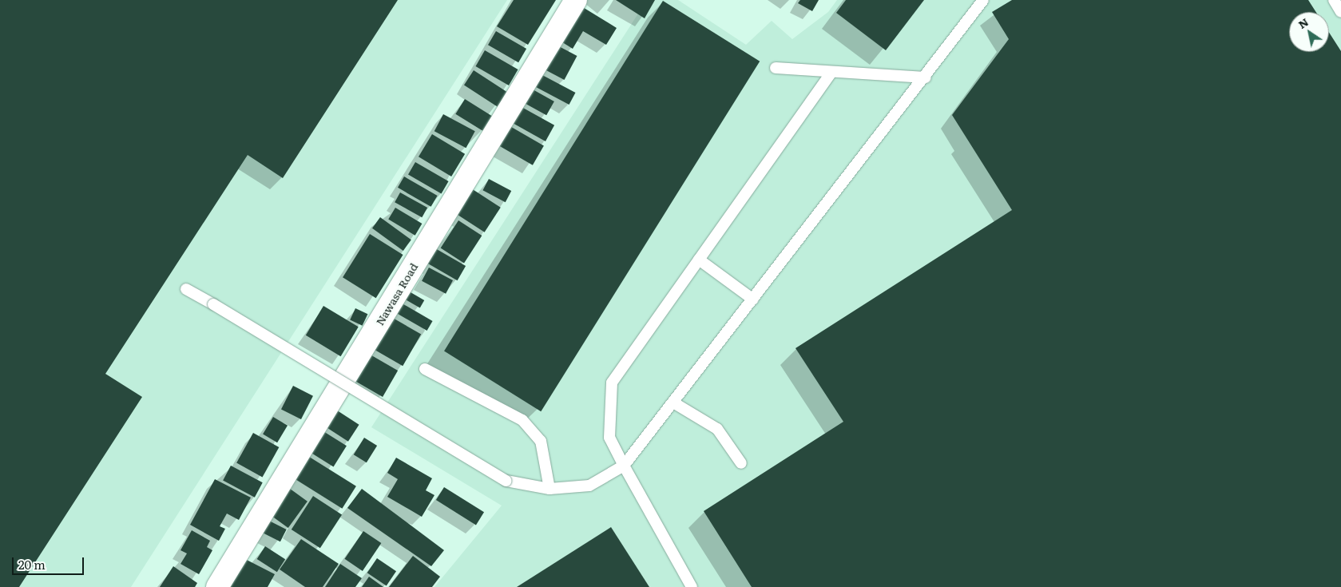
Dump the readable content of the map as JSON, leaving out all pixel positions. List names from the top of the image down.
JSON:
{
  "streets": {
    "street": ["Nawasa Road"]
  },
  "scale_bar": "20 m",
  "north": "top left"
}
